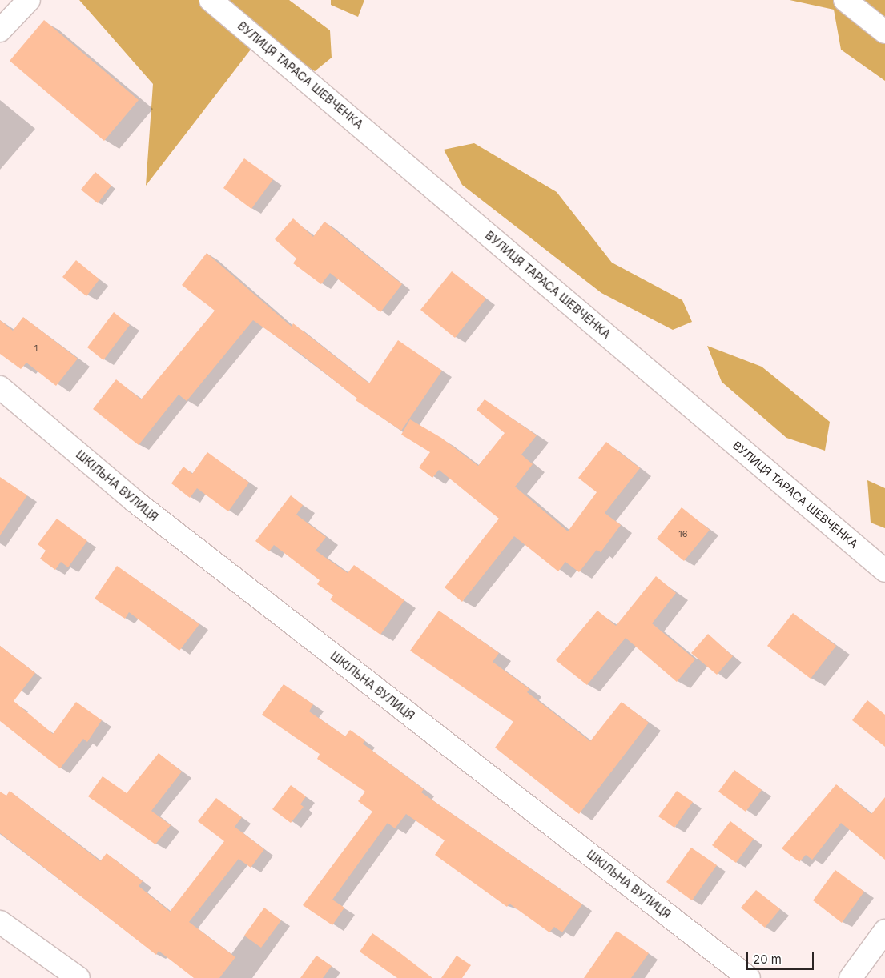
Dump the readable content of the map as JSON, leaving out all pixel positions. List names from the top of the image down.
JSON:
{
  "streets": {
    "street": ["ВУЛИЦЯ ТАРАСА ШЕВЧЕНКА", "ШКІЛЬНА ВУЛИЦЯ"]
  },
  "house_numbers": ["1", "16"],
  "scale_bar": "20 m"
}
